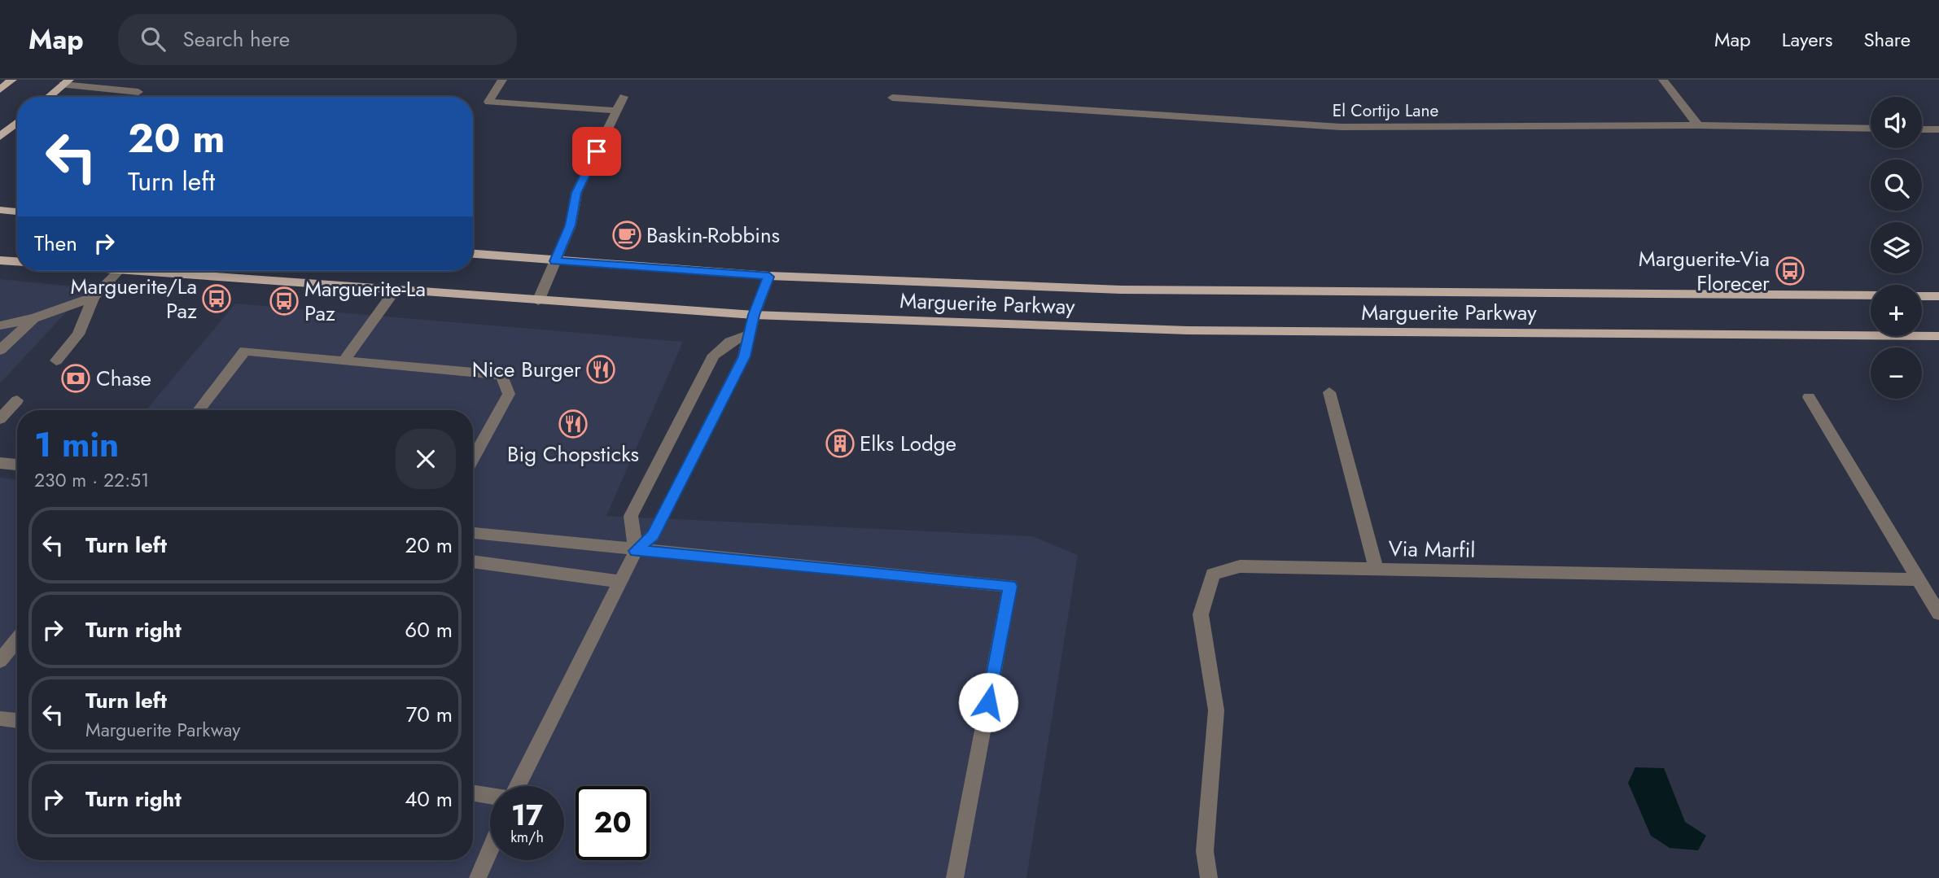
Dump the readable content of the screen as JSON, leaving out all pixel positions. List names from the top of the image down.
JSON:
{
  "streets": {
    "main road": ["Marguerite Parkway"],
    "street": ["El Cortijo Lane", "Via Marfil"]
  },
  "places": {
    "cafe": ["Baskin-Robbins"],
    "bus stop": ["Marguerite-Via Florecer", "Marguerite/La Paz", "Marguerite-La Paz"],
    "restaurant": ["Nice Burger", "Big Chopsticks"],
    "bank": ["Chase"],
    "building": ["Elks Lodge"]
  },
  "page": {
    "header": "Map",
    "search": "Search here",
    "nav": ["Map", "Layers", "Share"],
    "map_buttons": ["+", "−"],
    "turn": ["20 m", "Turn left"],
    "then": "Then",
    "heading": ["1 min", "230 m · 22:51"],
    "list": [
      {
        "name": "Turn left",
        "value": "20 m"
      },
      {
        "name": "Turn right",
        "value": "60 m"
      },
      {
        "name": "Turn left",
        "note": "Marguerite Parkway",
        "value": "70 m"
      },
      {
        "name": "Turn right",
        "value": "40 m"
      }
    ],
    "speed": "17 km/h",
    "limit": "20"
  }
}
